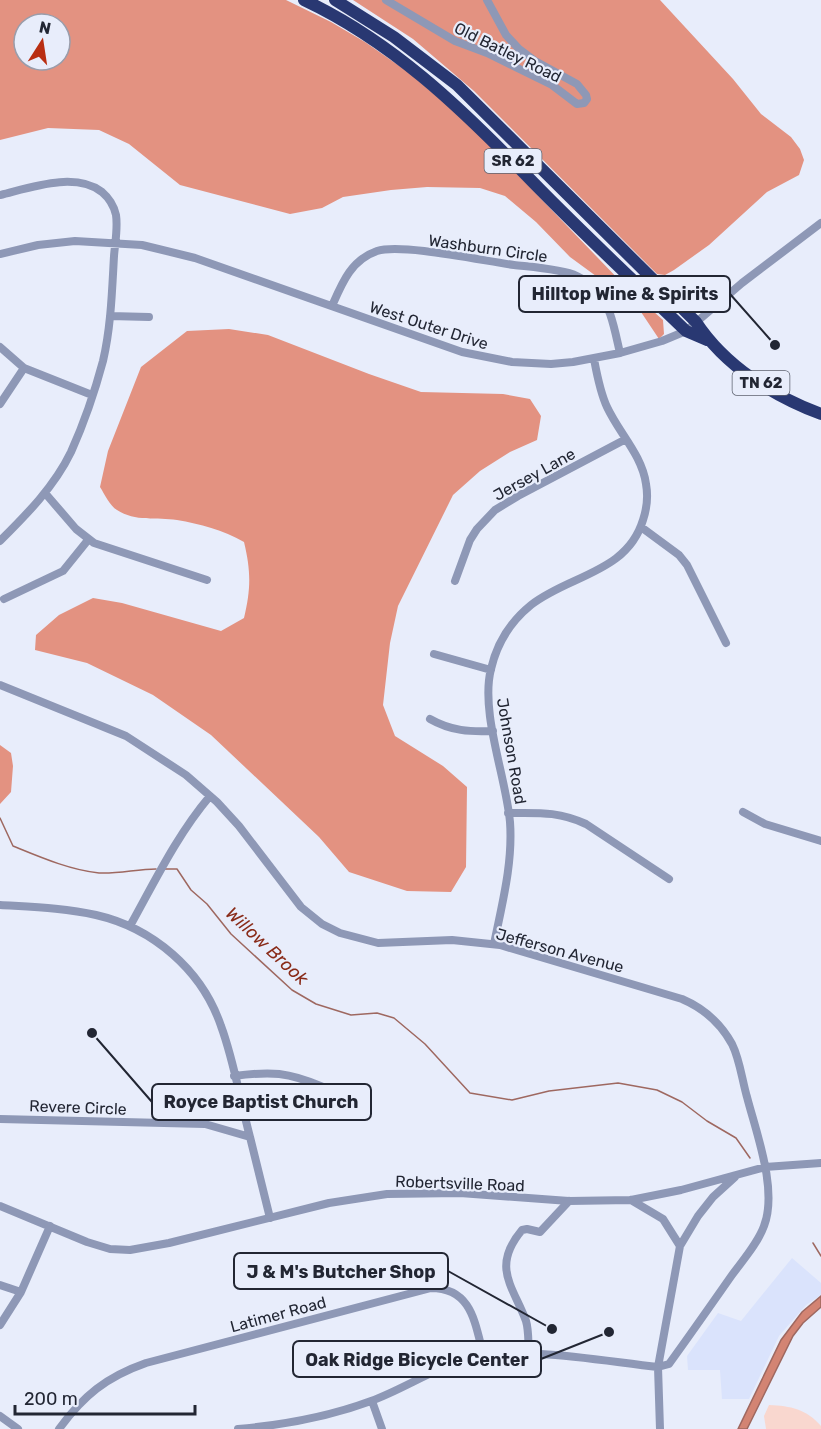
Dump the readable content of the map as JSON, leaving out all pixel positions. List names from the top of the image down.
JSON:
{
  "streets": {
    "highway": ["SR 62", "TN 62"],
    "street": [
      "Old Batley Road",
      "Washburn Circle",
      "West Outer Drive",
      "Jersey Lane",
      "Johnson Road",
      "Jefferson Avenue",
      "Revere Circle",
      "Robertsville Road",
      "Latimer Road"
    ]
  },
  "crossings": [
    ["SR 62", "West Outer Drive"],
    ["SR 62", "TN 62"],
    ["Washburn Circle", "West Outer Drive"],
    ["West Outer Drive", "Johnson Road"],
    ["Jersey Lane", "Johnson Road"],
    ["Johnson Road", "Jefferson Avenue"],
    ["Jefferson Avenue", "Robertsville Road"]
  ],
  "water": ["Willow Brook"],
  "places": [
    "Hilltop Wine & Spirits",
    "Royce Baptist Church",
    "J & M's Butcher Shop",
    "Oak Ridge Bicycle Center"
  ],
  "scale_bar": "200 m",
  "north": "top"
}
